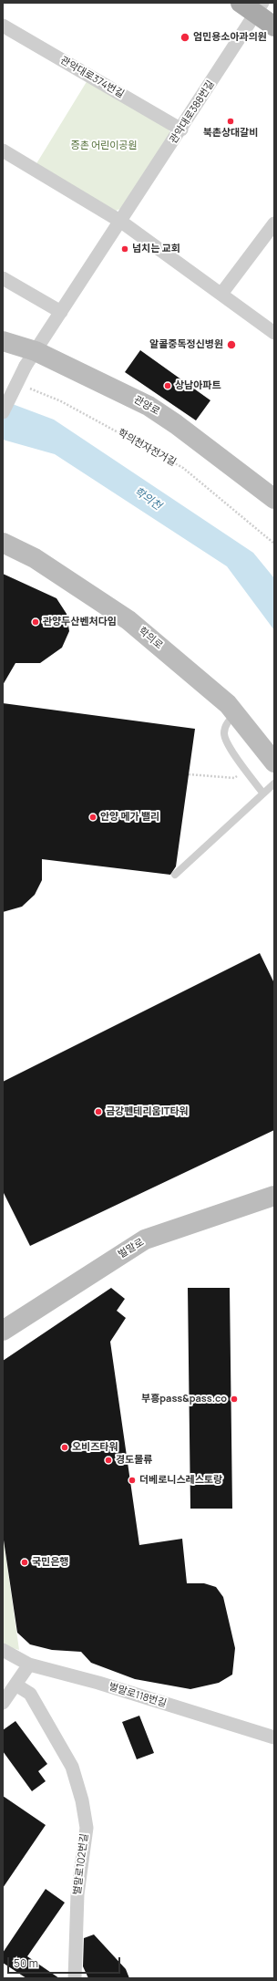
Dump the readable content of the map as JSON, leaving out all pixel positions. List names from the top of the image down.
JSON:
{
  "streets": {
    "street": [
      "관악대로374번길",
      "관악대로388번길",
      "관양로",
      "학의로",
      "벌말로",
      "벌말로118번길",
      "벌말로102번길"
    ],
    "path": ["학의천자전거길"]
  },
  "crossings": [
    ["관악대로374번길", "관악대로388번길"],
    ["관악대로388번길", "관양로"]
  ],
  "water": ["학의천"],
  "parks": ["증촌 어린이공원"],
  "places": [
    "엄민용소아과의원",
    "북촌상대갈비",
    "넘치는 교회",
    "알콜중독정신병원",
    "상남아파트",
    "관양두산벤처다임",
    "안양 메가 밸리",
    "금강펜테리움IT타워",
    "부흥pass&pass.co",
    "오비즈타워",
    "경도물류",
    "더베로니스레스토랑",
    "국민은행"
  ],
  "scale_bar": "50 m"
}
